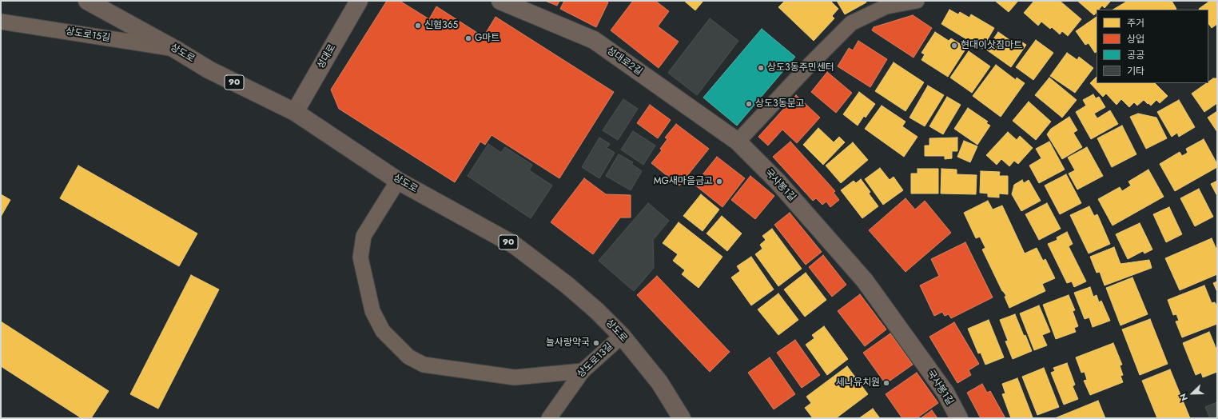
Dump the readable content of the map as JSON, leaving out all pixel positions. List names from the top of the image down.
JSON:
{
  "streets": {
    "main road": ["상도로", "90"],
    "street": [
      "상도로15길",
      "성대로",
      "성대로2길",
      "국사봉1길",
      "상도로13길"
    ]
  },
  "crossings": [
    ["상도로15길", "상도로"],
    ["상도로", "성대로"],
    ["상도로", "상도로13길"],
    ["성대로2길", "국사봉1길"]
  ],
  "places": [
    "신협365",
    "G마트",
    "현대이삿짐마트",
    "상도3동주민센터",
    "상도3동문고",
    "MG새마을금고",
    "늘사랑약국",
    "세나유치원"
  ],
  "legend": [
    "주거",
    "상업",
    "공공",
    "기타"
  ],
  "north": "bottom left"
}
